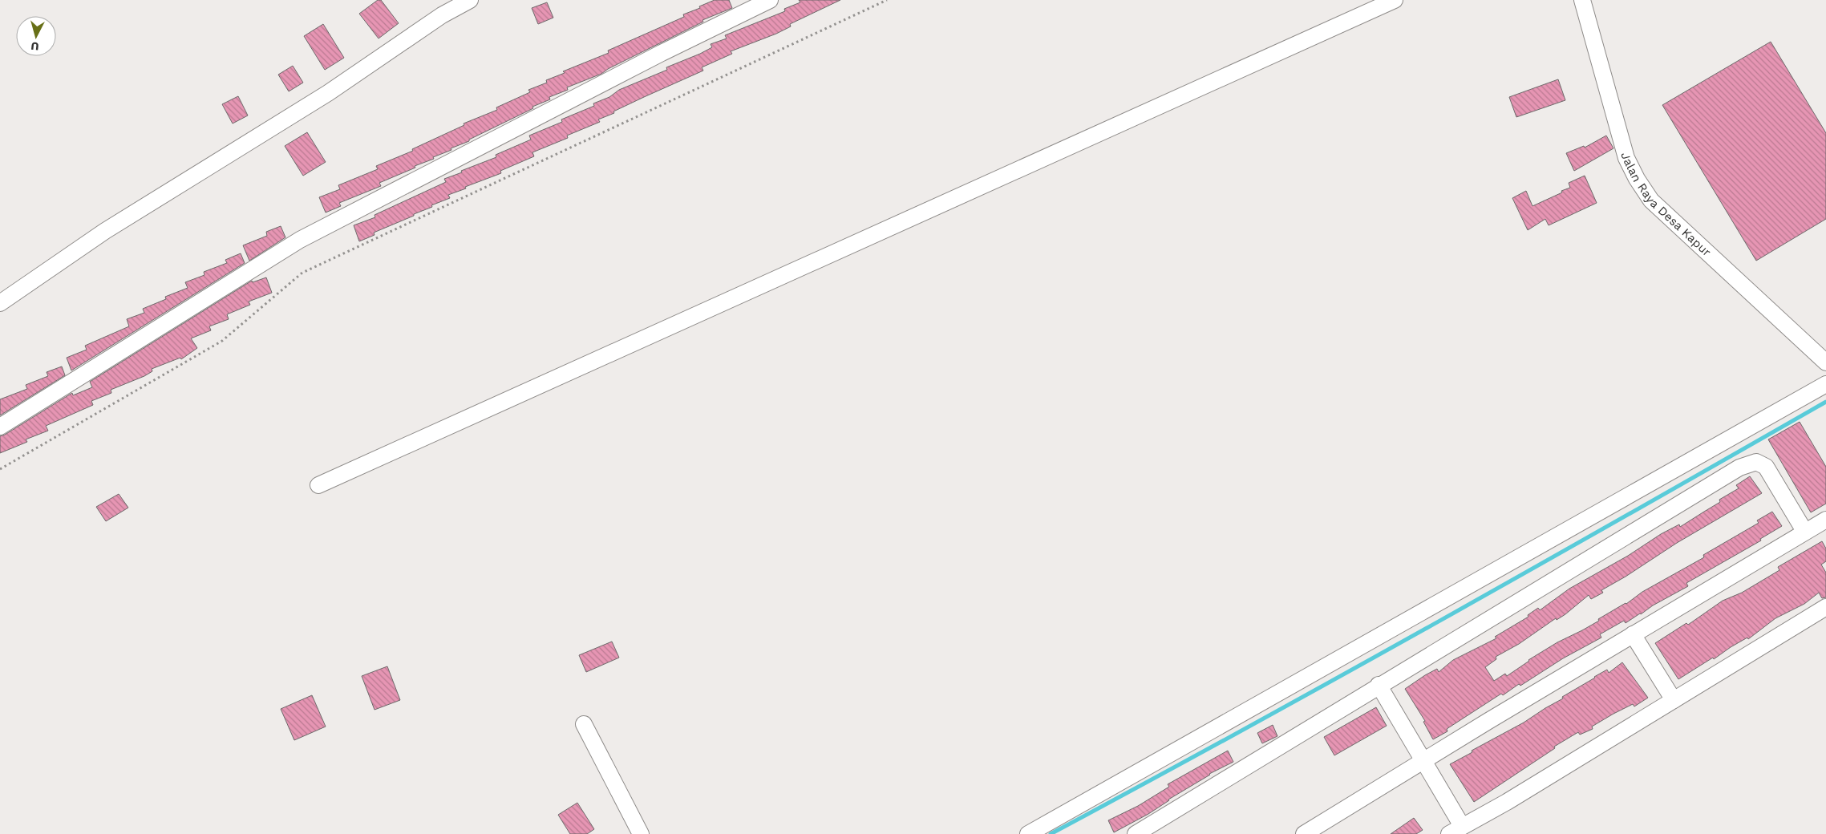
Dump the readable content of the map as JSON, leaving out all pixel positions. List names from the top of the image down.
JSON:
{
  "streets": {
    "street": ["Jalan Raya Desa Kapur"]
  },
  "north": "bottom"
}
